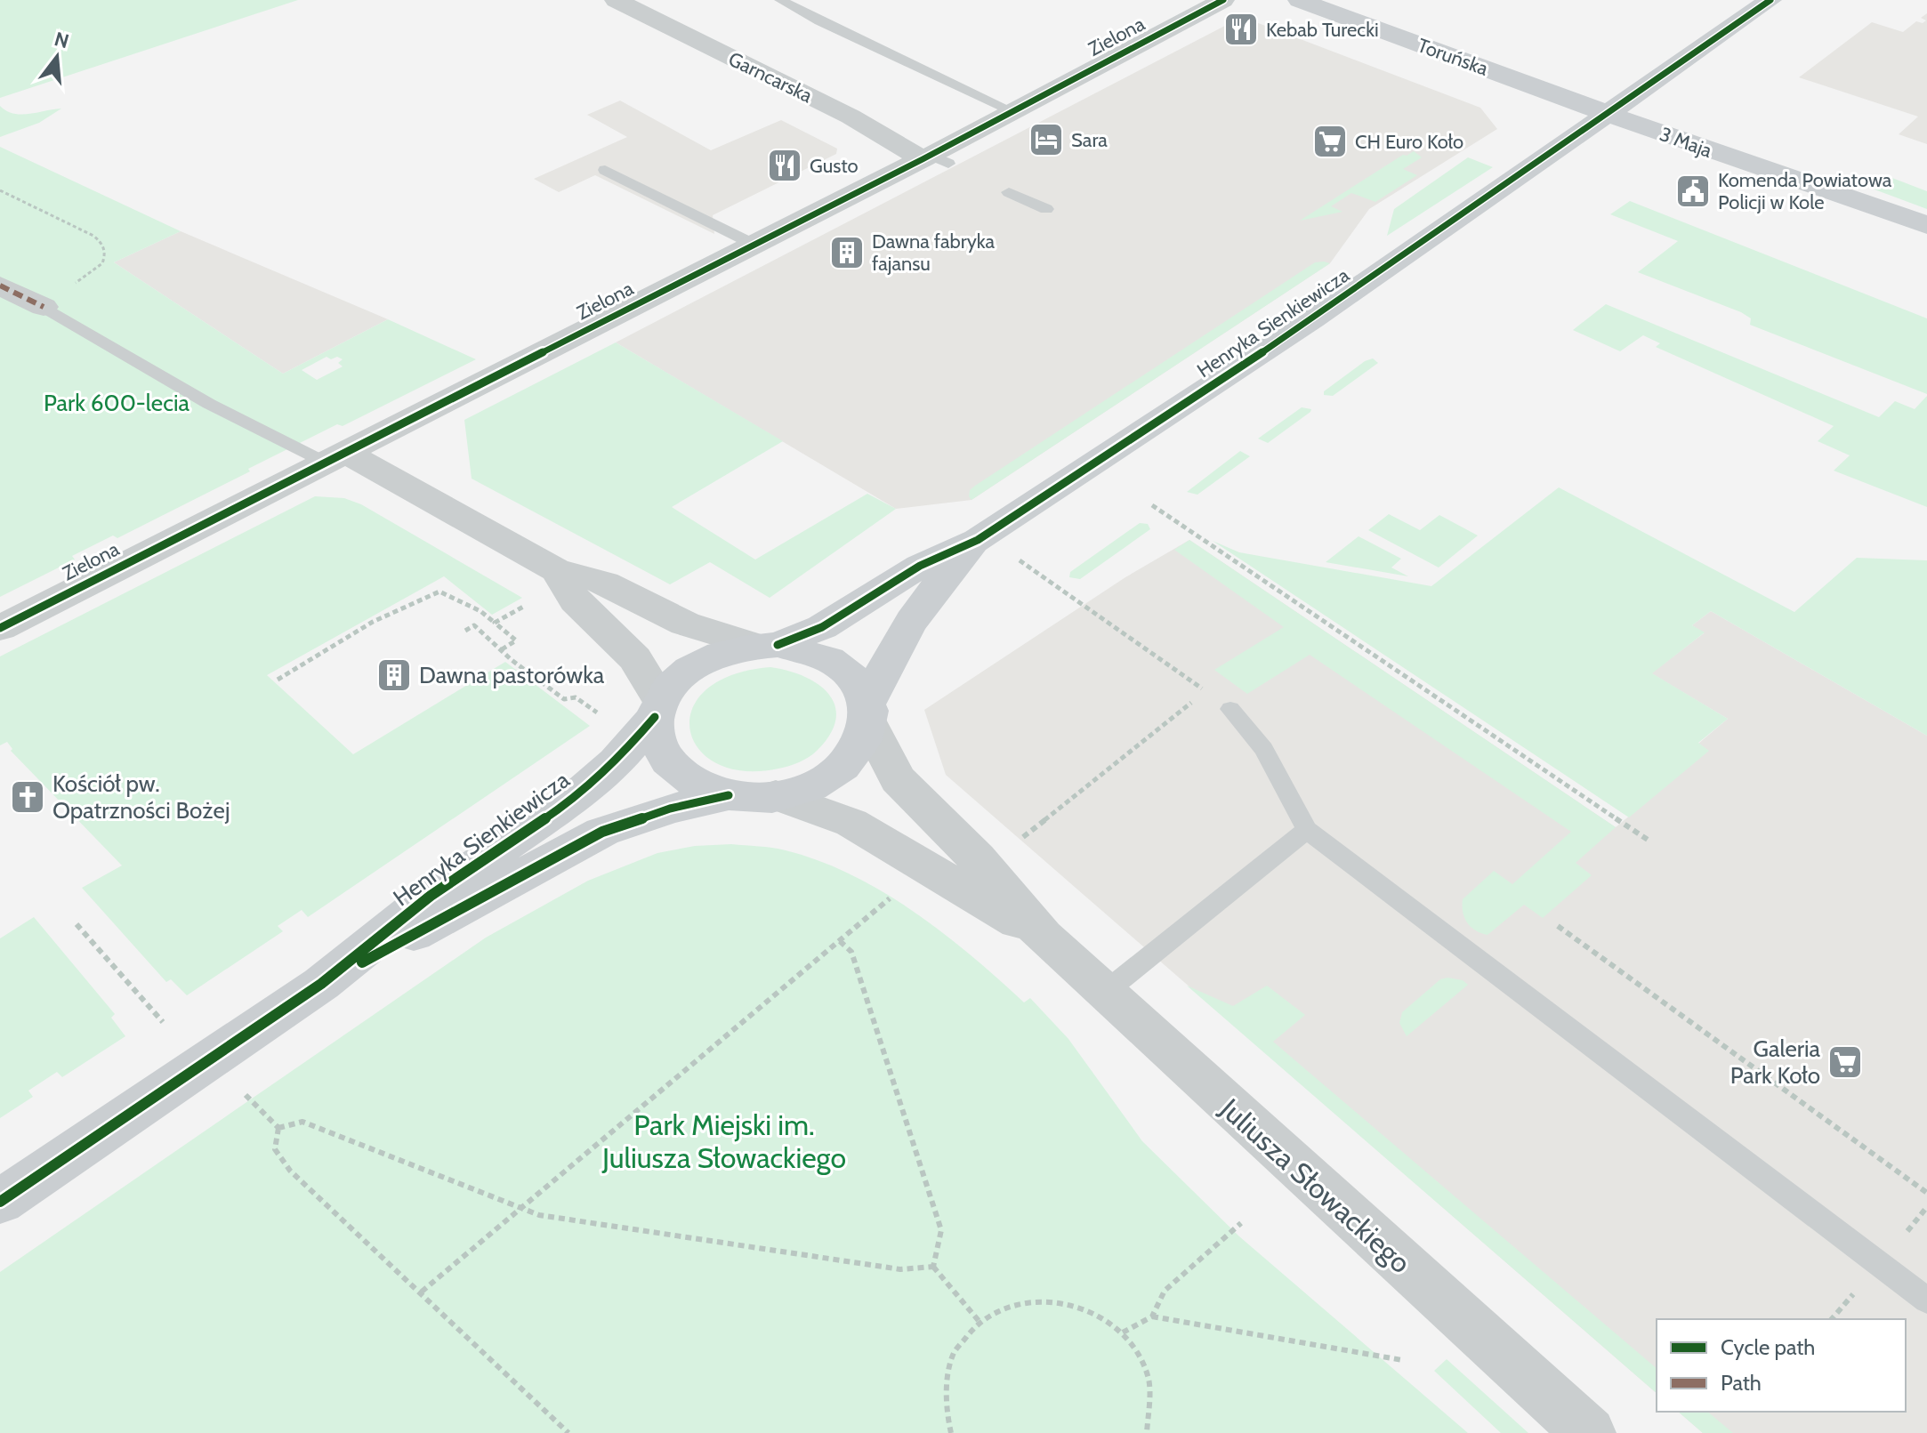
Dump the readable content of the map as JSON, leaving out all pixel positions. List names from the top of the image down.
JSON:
{
  "streets": {
    "street": [
      "Zielona",
      "Toruńska",
      "Garncarska",
      "3 Maja",
      "Henryka Sienkiewicza",
      "Juliusza Słowackiego"
    ]
  },
  "crossings": [
    ["Zielona", "Garncarska"],
    ["Toruńska", "3 Maja"],
    ["Toruńska", "Henryka Sienkiewicza"],
    ["3 Maja", "Henryka Sienkiewicza"],
    ["Henryka Sienkiewicza", "Juliusza Słowackiego"]
  ],
  "parks": ["Park 600-lecia", "Park Miejski im. Juliusza Słowackiego"],
  "places": {
    "restaurant": ["Kebab Turecki", "Gusto"],
    "hotel": ["Sara"],
    "supermarket": ["CH Euro Koło", "Galeria Park Koło"],
    "public building": ["Komenda Powiatowa Policji w Kole"],
    "building": ["Dawna fabryka fajansu", "Dawna pastorówka"],
    "church": ["Kościół pw. Opatrzności Bożej"]
  },
  "legend": ["Cycle path", "Path"],
  "north": "top"
}
